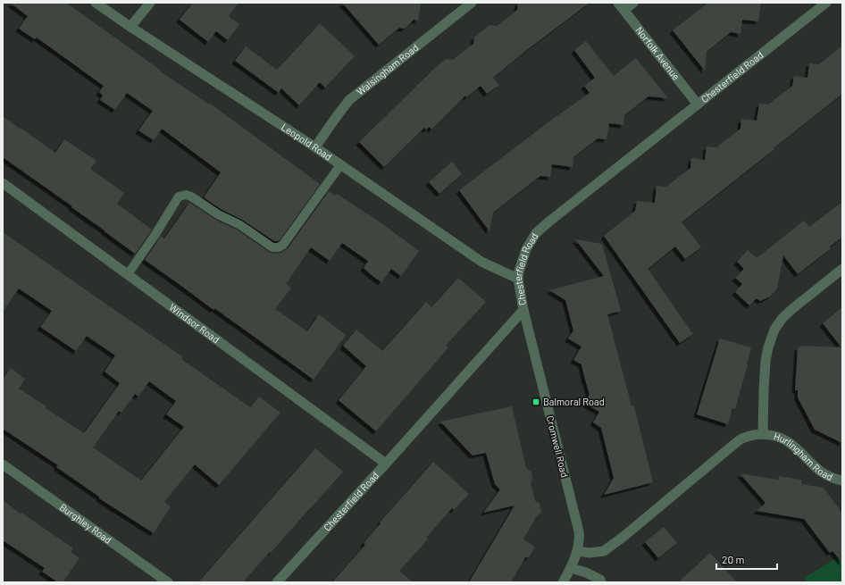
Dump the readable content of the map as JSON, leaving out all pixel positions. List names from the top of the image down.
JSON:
{
  "streets": {
    "street": [
      "Norfolk Avenue",
      "Walsingham Road",
      "Chesterfield Road",
      "Leopold Road",
      "Windsor Road",
      "Cromwell Road",
      "Hurlingham Road",
      "Burghley Road"
    ]
  },
  "crossings": [
    ["Norfolk Avenue", "Chesterfield Road"],
    ["Walsingham Road", "Leopold Road"],
    ["Chesterfield Road", "Leopold Road"],
    ["Chesterfield Road", "Windsor Road"],
    ["Chesterfield Road", "Cromwell Road"]
  ],
  "places": {
    "transit": ["Balmoral Road"]
  },
  "scale_bar": "20 m"
}
